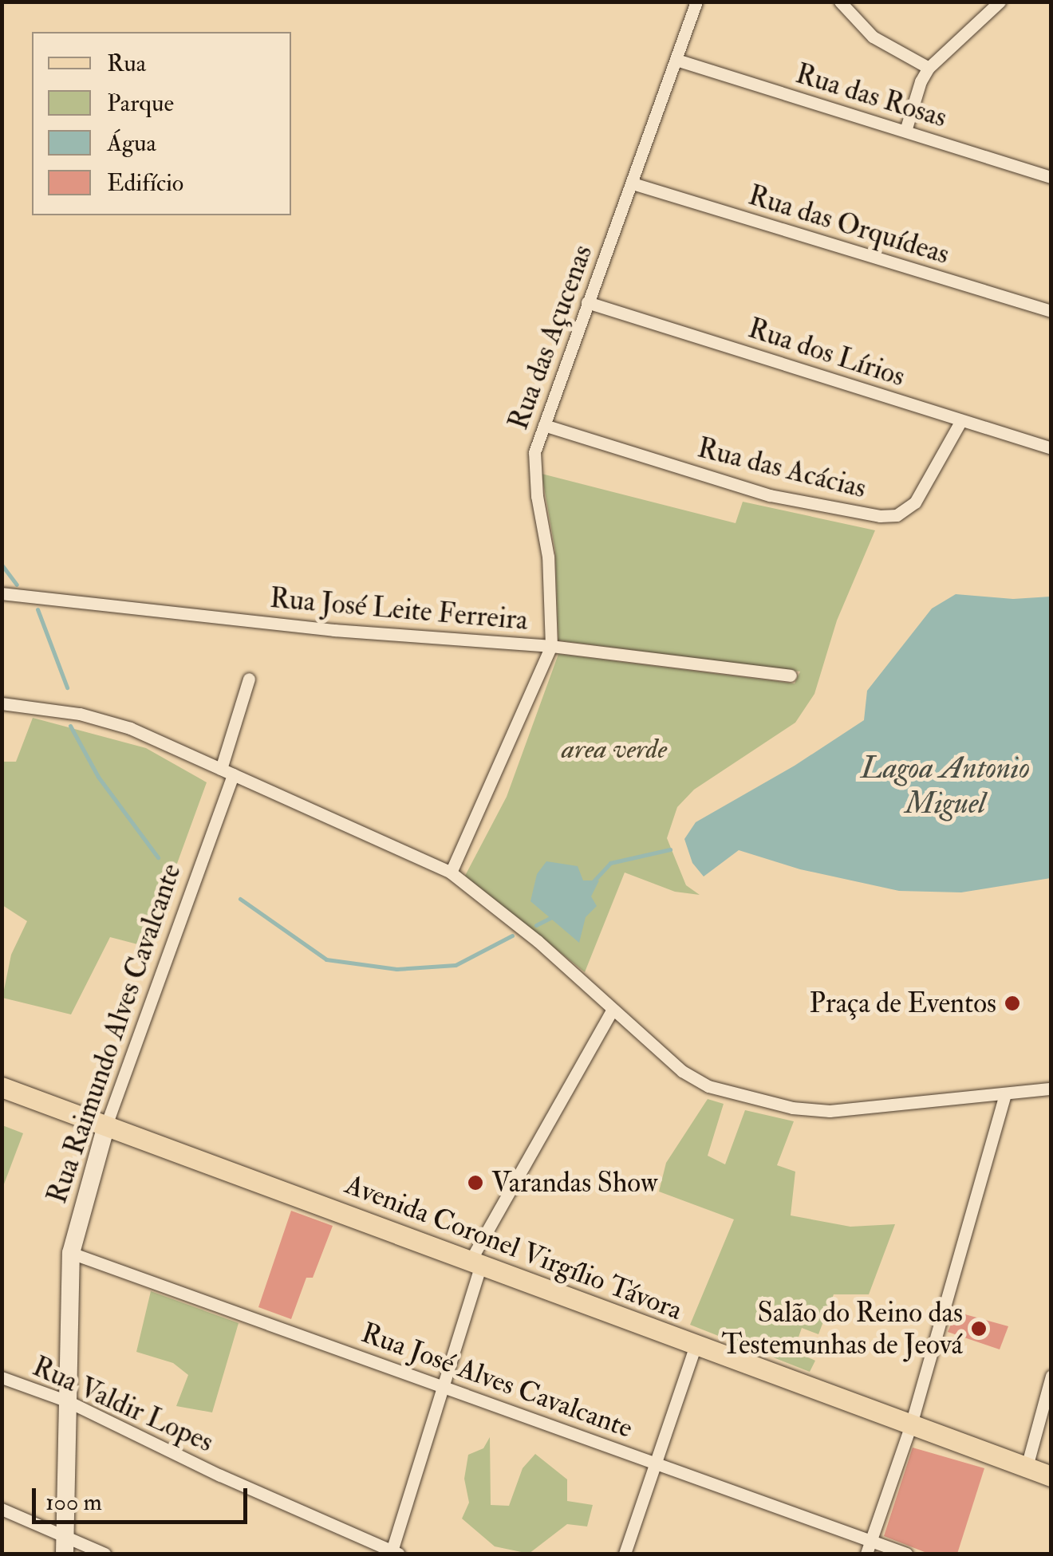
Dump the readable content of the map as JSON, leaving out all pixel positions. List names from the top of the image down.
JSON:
{
  "streets": {
    "main road": ["Avenida Coronel Virgílio Távora"],
    "street": [
      "Rua das Rosas",
      "Rua das Orquídeas",
      "Rua das Açucenas",
      "Rua dos Lírios",
      "Rua das Acácias",
      "Rua José Leite Ferreira",
      "Rua Raimundo Alves Cavalcante",
      "Rua José Alves Cavalcante",
      "Rua Valdir Lopes"
    ]
  },
  "crossings": [
    ["Rua das Rosas", "Rua das Açucenas"],
    ["Rua das Orquídeas", "Rua das Açucenas"],
    ["Rua das Açucenas", "Rua dos Lírios"],
    ["Rua das Açucenas", "Rua das Acácias"],
    ["Rua das Açucenas", "Rua José Leite Ferreira"],
    ["Rua dos Lírios", "Rua das Acácias"],
    ["Rua Raimundo Alves Cavalcante", "Avenida Coronel Virgílio Távora"],
    ["Rua Raimundo Alves Cavalcante", "Rua José Alves Cavalcante"],
    ["Rua Raimundo Alves Cavalcante", "Rua Valdir Lopes"]
  ],
  "water": ["Lagoa Antonio Miguel"],
  "parks": ["area verde"],
  "places": ["Praça de Eventos", "Varandas Show", "Salão do Reino das Testemunhas de Jeová"],
  "legend": [
    "Rua",
    "Parque",
    "Água",
    "Edifício"
  ],
  "scale_bar": "100 m"
}
